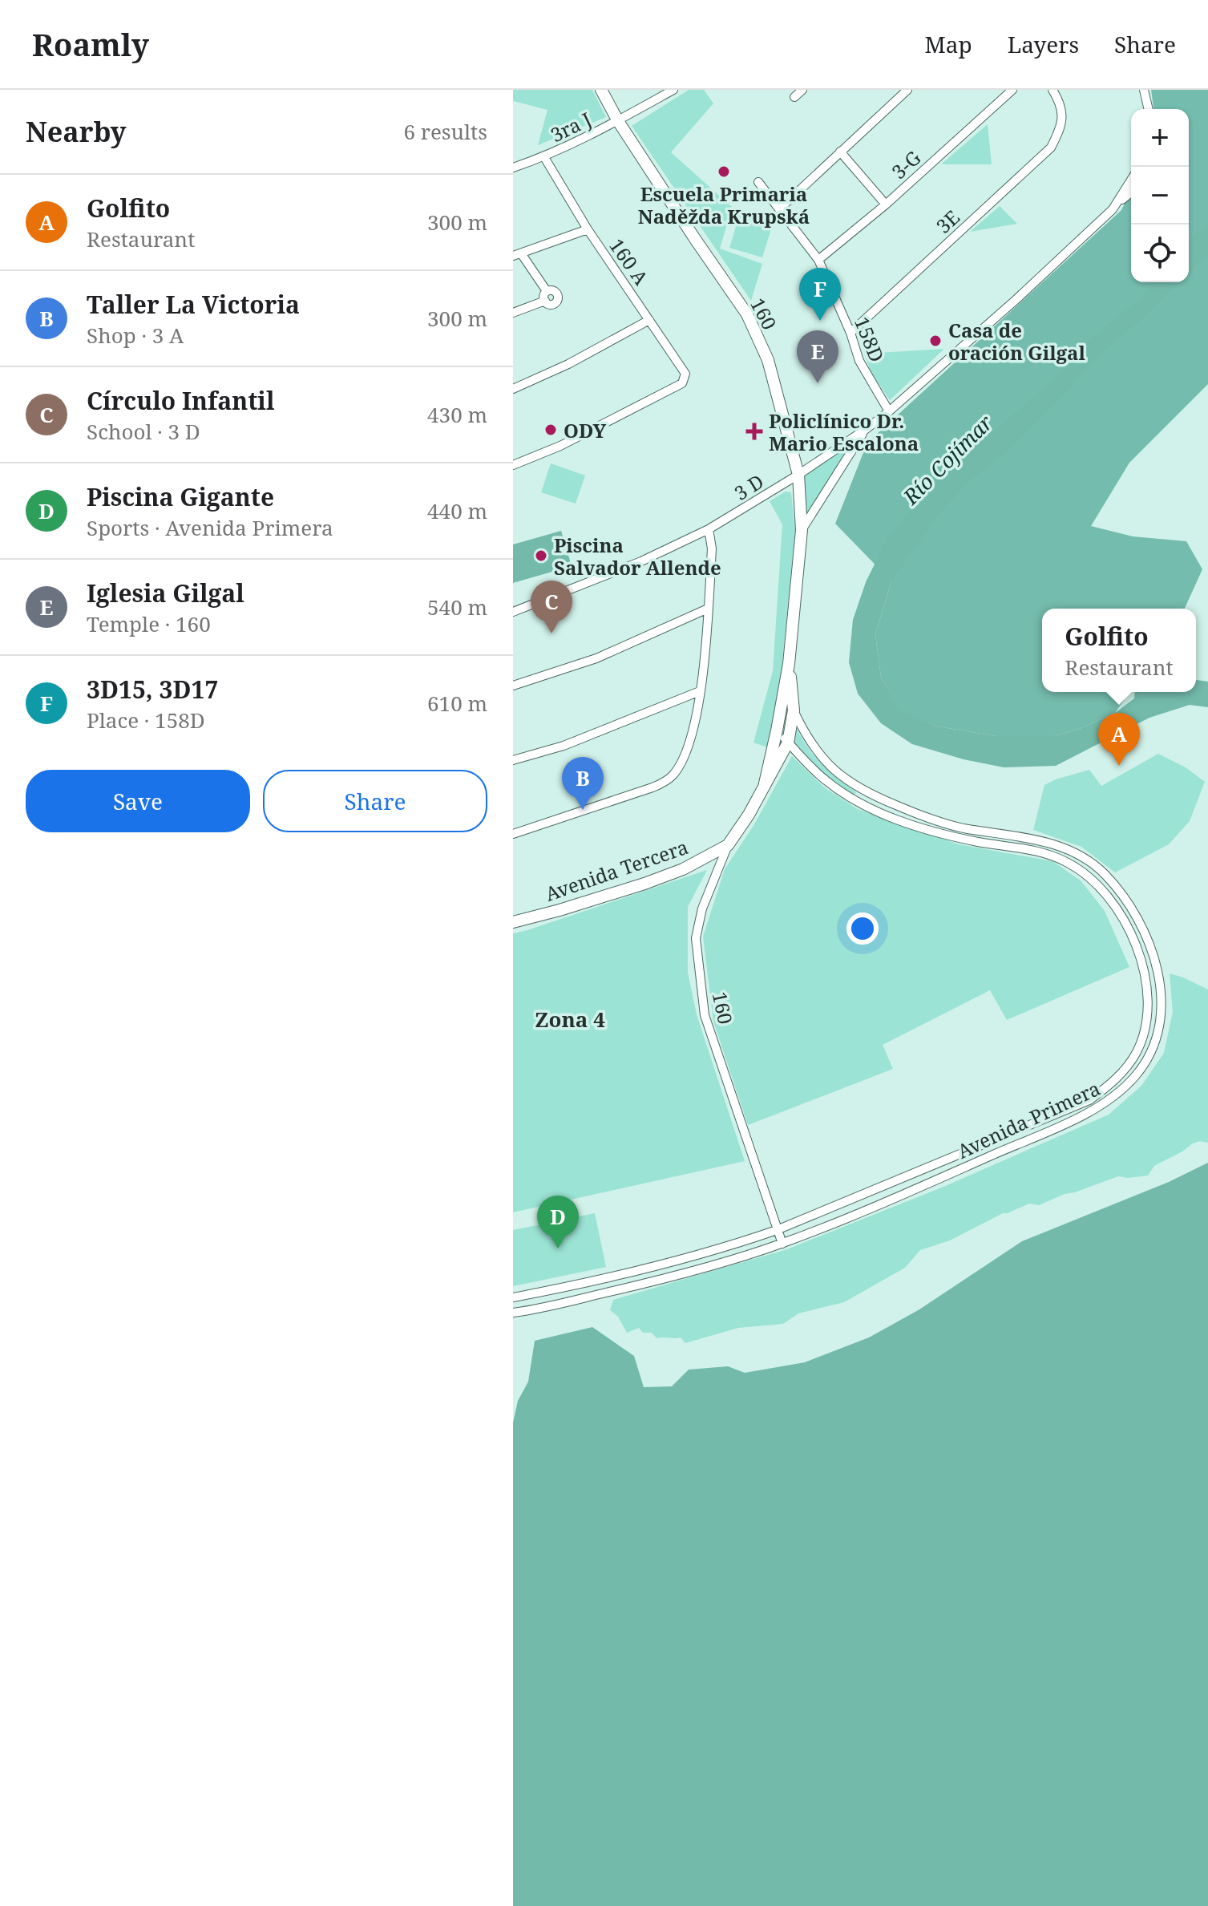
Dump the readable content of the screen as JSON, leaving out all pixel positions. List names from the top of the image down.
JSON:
{
  "streets": {
    "main road": ["160", "Avenida Tercera"],
    "street": [
      "3ra J",
      "3-G",
      "3E",
      "160 A",
      "158D",
      "3 D",
      "Avenida Primera"
    ]
  },
  "crossings": [
    ["3ra J", "160 A"],
    ["3ra J", "160"],
    ["3-G", "158D"],
    ["3E", "158D"],
    ["160", "3 D"],
    ["160", "Avenida Tercera"],
    ["160", "Avenida Primera"],
    ["158D", "3 D"]
  ],
  "districts": ["Zona 4"],
  "water": ["Río Cojímar"],
  "places": {
    "other": [
      "Escuela Primaria Naděžda Krupská",
      "Casa de oración Gilgal",
      "ODY",
      "Piscina Salvador Allende"
    ],
    "health": ["Policlínico Dr. Mario Escalona"]
  },
  "page": {
    "header": "Roamly",
    "nav": ["Map", "Layers", "Share"],
    "heading": ["Nearby", "6 results"],
    "map_buttons": ["+", "−"],
    "list": [
      {
        "mark": "A",
        "name": "Golfito",
        "note": "Restaurant",
        "value": "300 m"
      },
      {
        "mark": "B",
        "name": "Taller La Victoria",
        "note": "Shop · 3 A",
        "value": "300 m"
      },
      {
        "mark": "C",
        "name": "Círculo Infantil",
        "note": "School · 3 D",
        "value": "430 m"
      },
      {
        "mark": "D",
        "name": "Piscina Gigante",
        "note": "Sports · Avenida Primera",
        "value": "440 m"
      },
      {
        "mark": "E",
        "name": "Iglesia Gilgal",
        "note": "Temple · 160",
        "value": "540 m"
      },
      {
        "mark": "F",
        "name": "3D15, 3D17",
        "note": "Place · 158D",
        "value": "610 m"
      }
    ],
    "pins": [
      "F",
      "E",
      "C",
      "A",
      "B",
      "D"
    ],
    "popup": ["Golfito", "Restaurant"],
    "buttons": ["Save", "Share"]
  }
}
